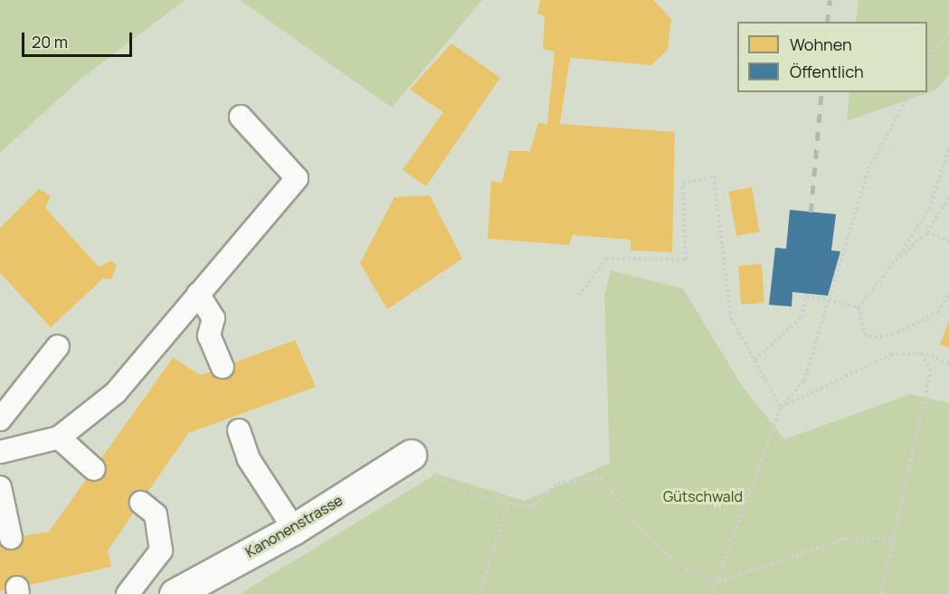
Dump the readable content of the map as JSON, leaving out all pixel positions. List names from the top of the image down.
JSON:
{
  "streets": {
    "street": ["Kanonenstrasse"]
  },
  "parks": ["Gütschwald"],
  "legend": ["Wohnen", "Öffentlich"],
  "scale_bar": "20 m"
}
